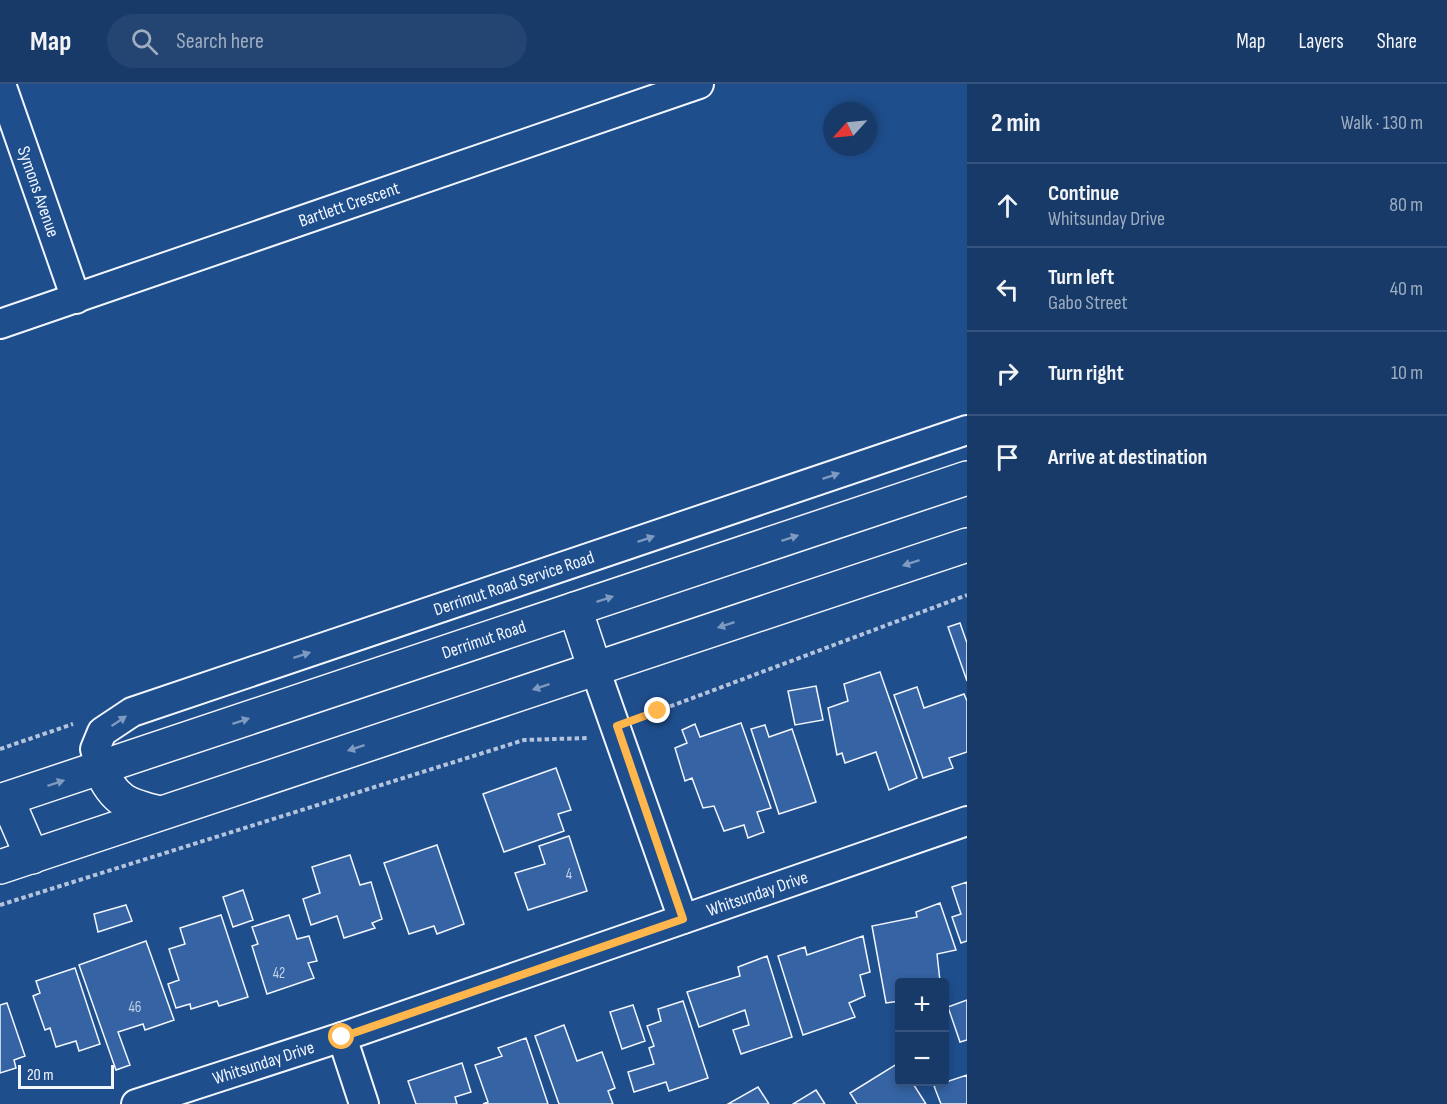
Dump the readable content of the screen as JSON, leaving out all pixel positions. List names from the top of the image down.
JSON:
{
  "streets": {
    "highway": ["Derrimut Road"],
    "street": [
      "Symons Avenue",
      "Bartlett Crescent",
      "Derrimut Road Service Road",
      "Whitsunday Drive"
    ]
  },
  "crossings": [
    ["Symons Avenue", "Bartlett Crescent"],
    ["Derrimut Road Service Road", "Derrimut Road"]
  ],
  "one_way": ["Derrimut Road Service Road"],
  "house_numbers": ["4", "42", "46"],
  "scale_bar": "20 m",
  "north": "bottom left",
  "page": {
    "header": "Map",
    "search": "Search here",
    "nav": ["Map", "Layers", "Share"],
    "heading": ["2 min", "Walk · 130 m"],
    "list": [
      ["Continue", "Whitsunday Drive", "80 m"],
      ["Turn left", "Gabo Street", "40 m"],
      ["Turn right", "10 m"],
      "Arrive at destination"
    ],
    "map_buttons": ["+", "−"],
    "scale": "20 m"
  }
}
